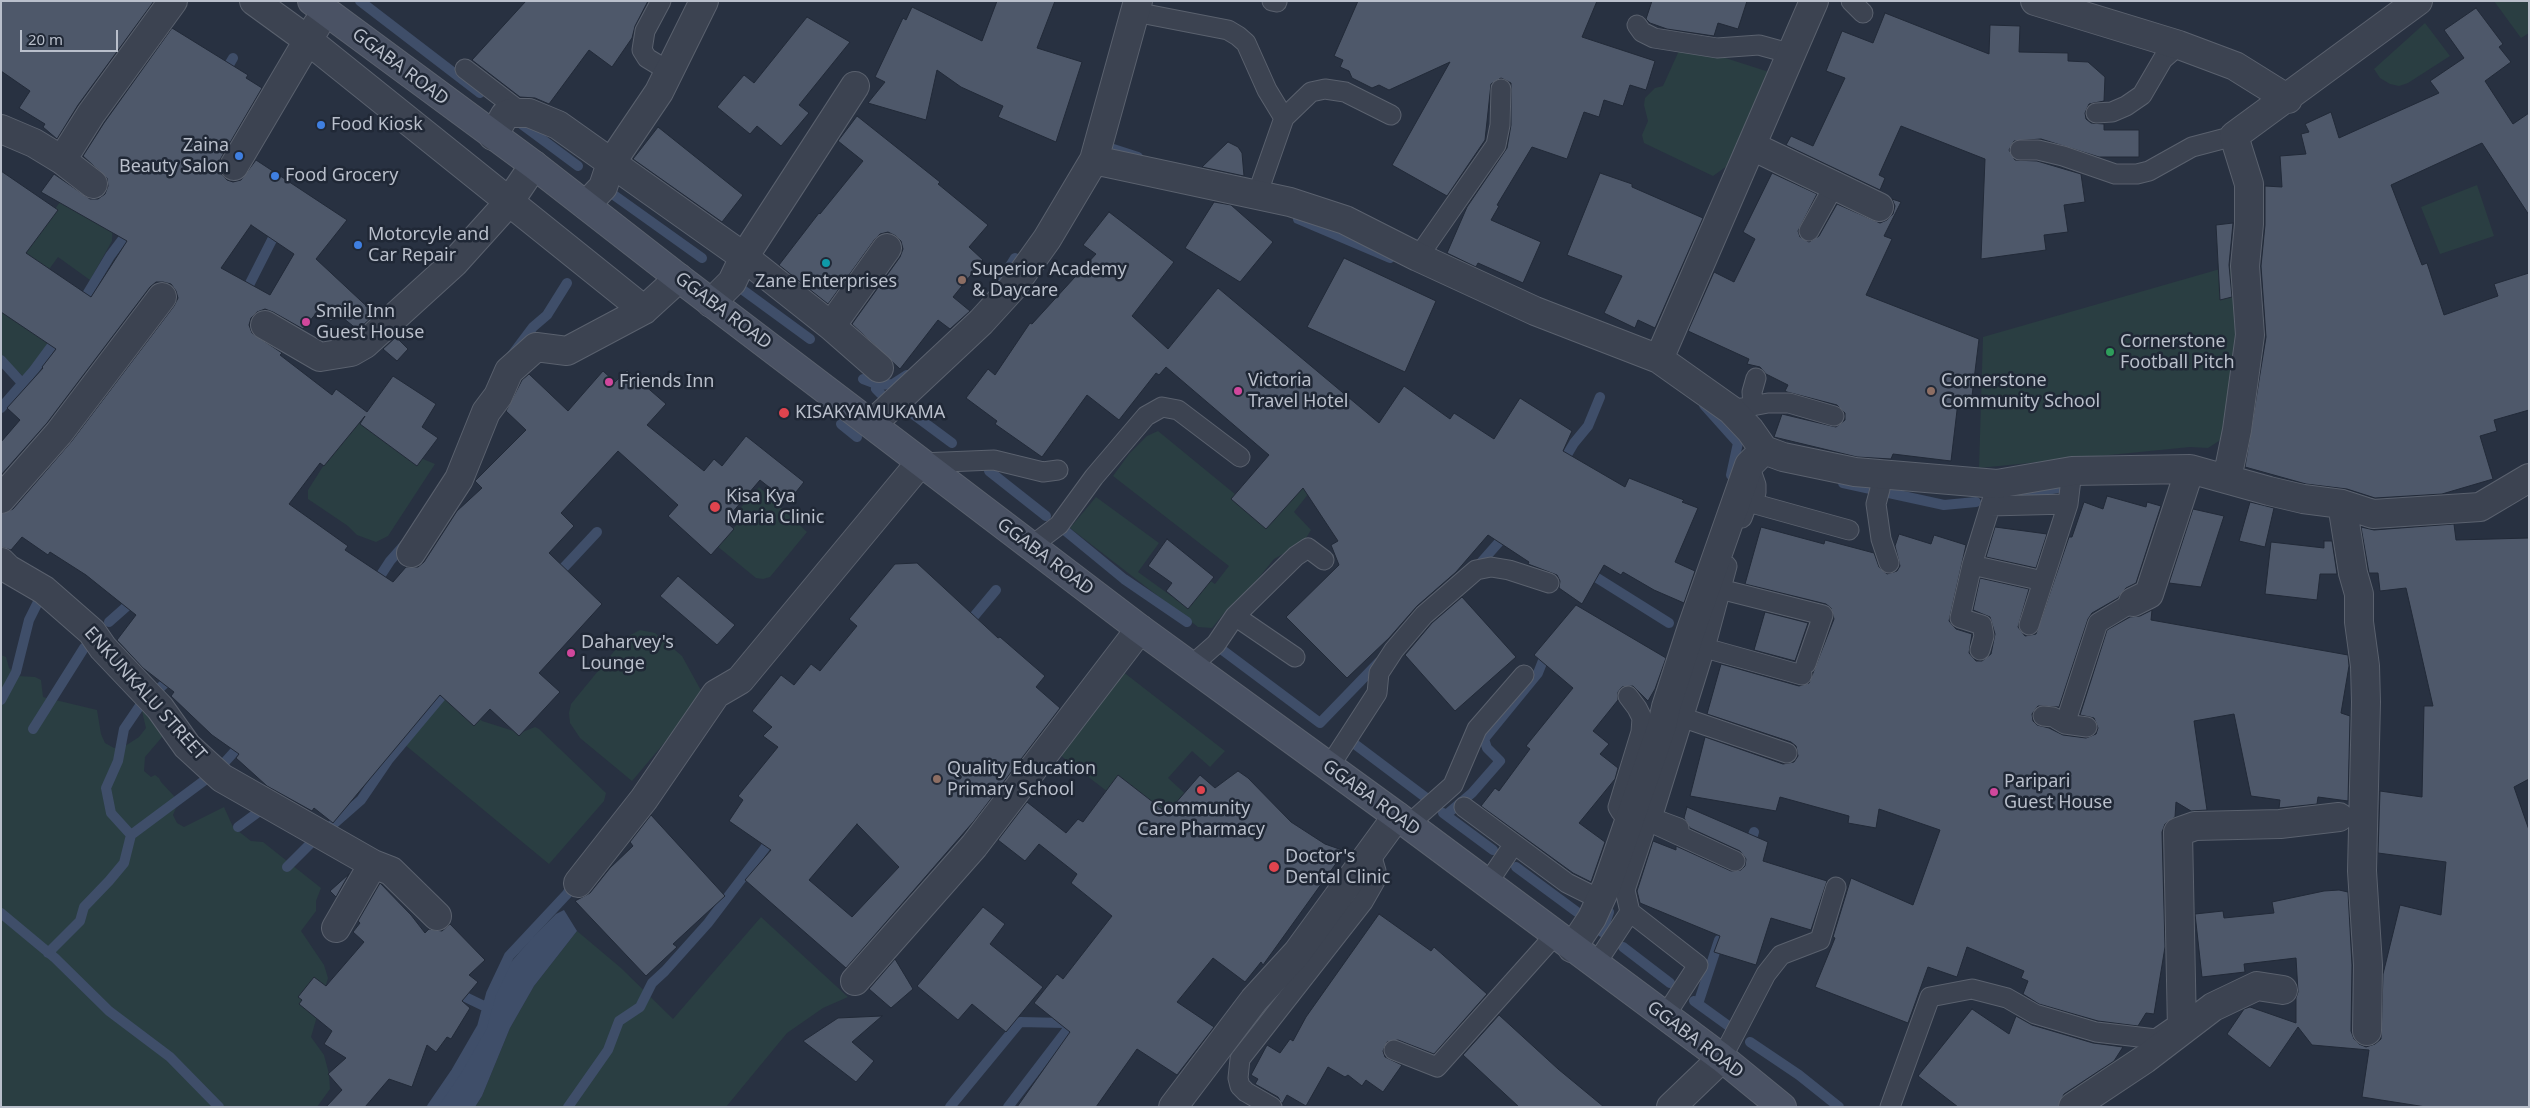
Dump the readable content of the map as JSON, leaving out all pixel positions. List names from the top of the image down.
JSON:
{
  "streets": {
    "street": ["GGABA ROAD", "ENKUNKALU STREET"]
  },
  "places": [
    "Food Kiosk",
    "Zaina Beauty Salon",
    "Food Grocery",
    "Motorcyle and Car Repair",
    "Zane Enterprises",
    "Superior Academy & Daycare",
    "Smile Inn Guest House",
    "Cornerstone Football Pitch",
    "Friends Inn",
    "Victoria Travel Hotel",
    "Cornerstone Community School",
    "KISAKYAMUKAMA",
    "Kisa Kya Maria Clinic",
    "Daharvey's Lounge",
    "Quality Education Primary School",
    "Community Care Pharmacy",
    "Paripari Guest House",
    "Doctor's Dental Clinic"
  ],
  "scale_bar": "20 m"
}
